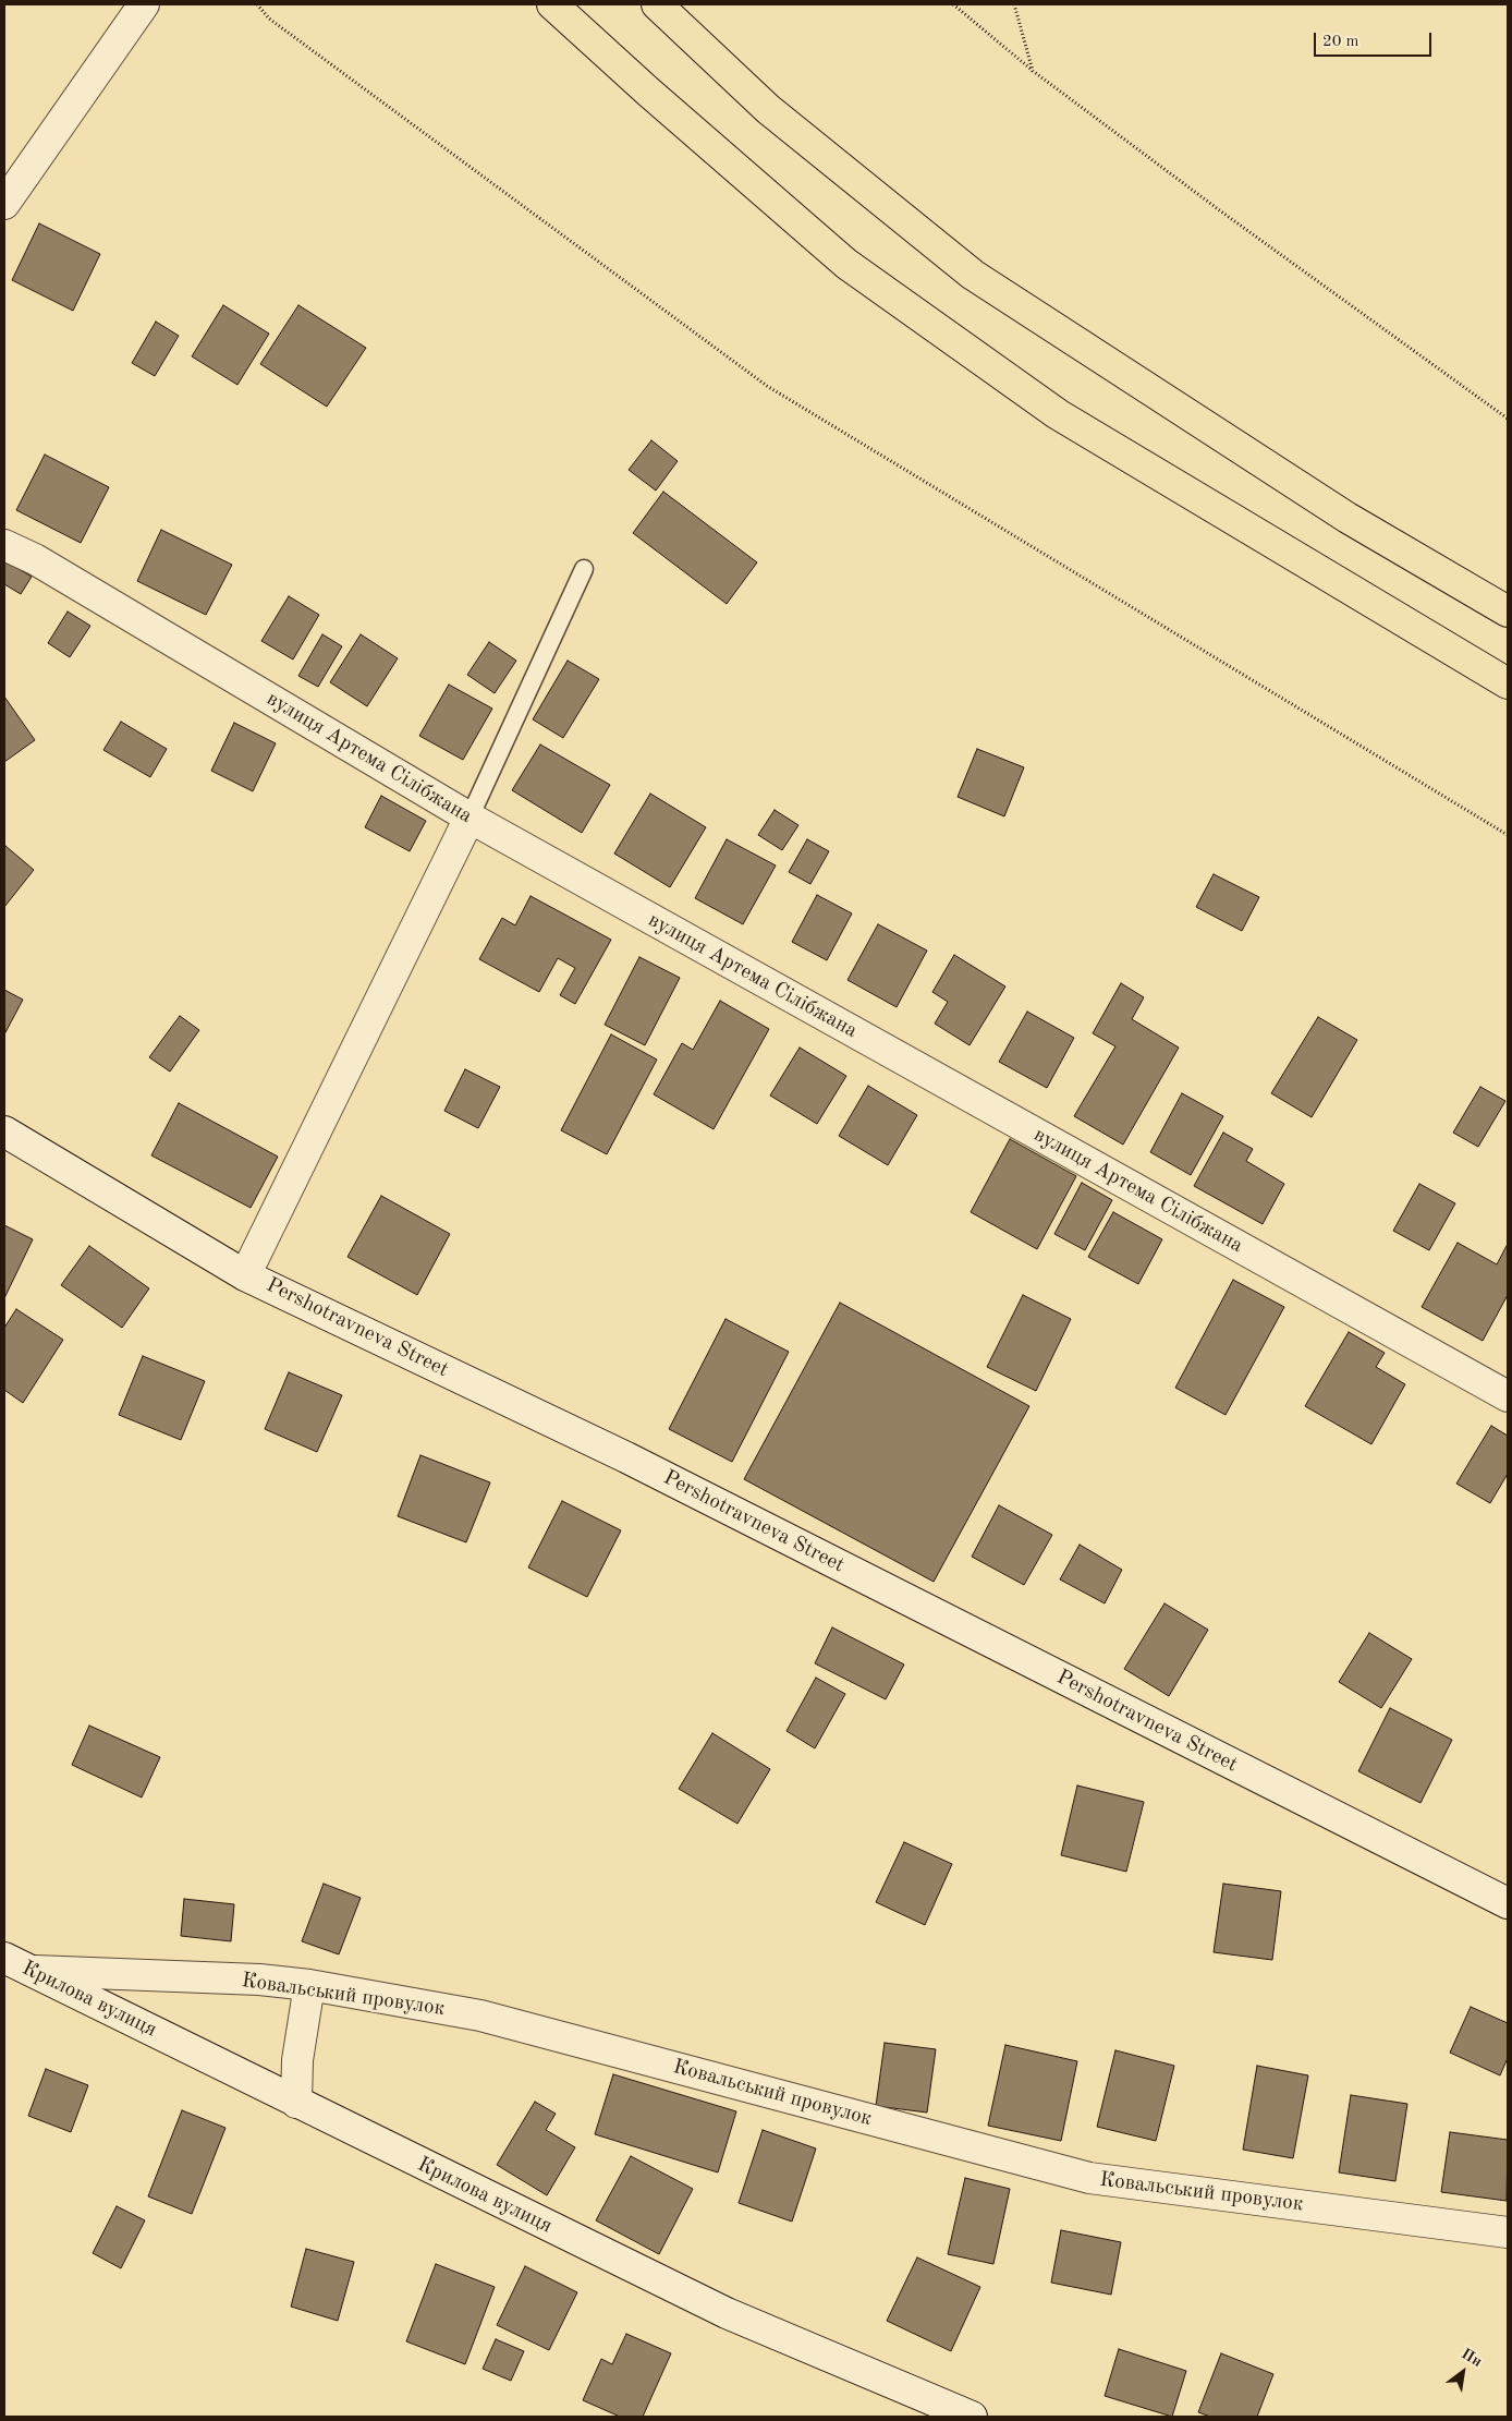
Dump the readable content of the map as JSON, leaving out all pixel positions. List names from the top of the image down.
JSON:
{
  "streets": {
    "street": [
      "вулиця Артема Сілібжана",
      "Pershotravneva Street",
      "Ковальський провулок",
      "Крилова вулиця"
    ]
  },
  "crossings": [
    ["Ковальський провулок", "Крилова вулиця"]
  ],
  "scale_bar": "20 m",
  "north": "top right"
}
